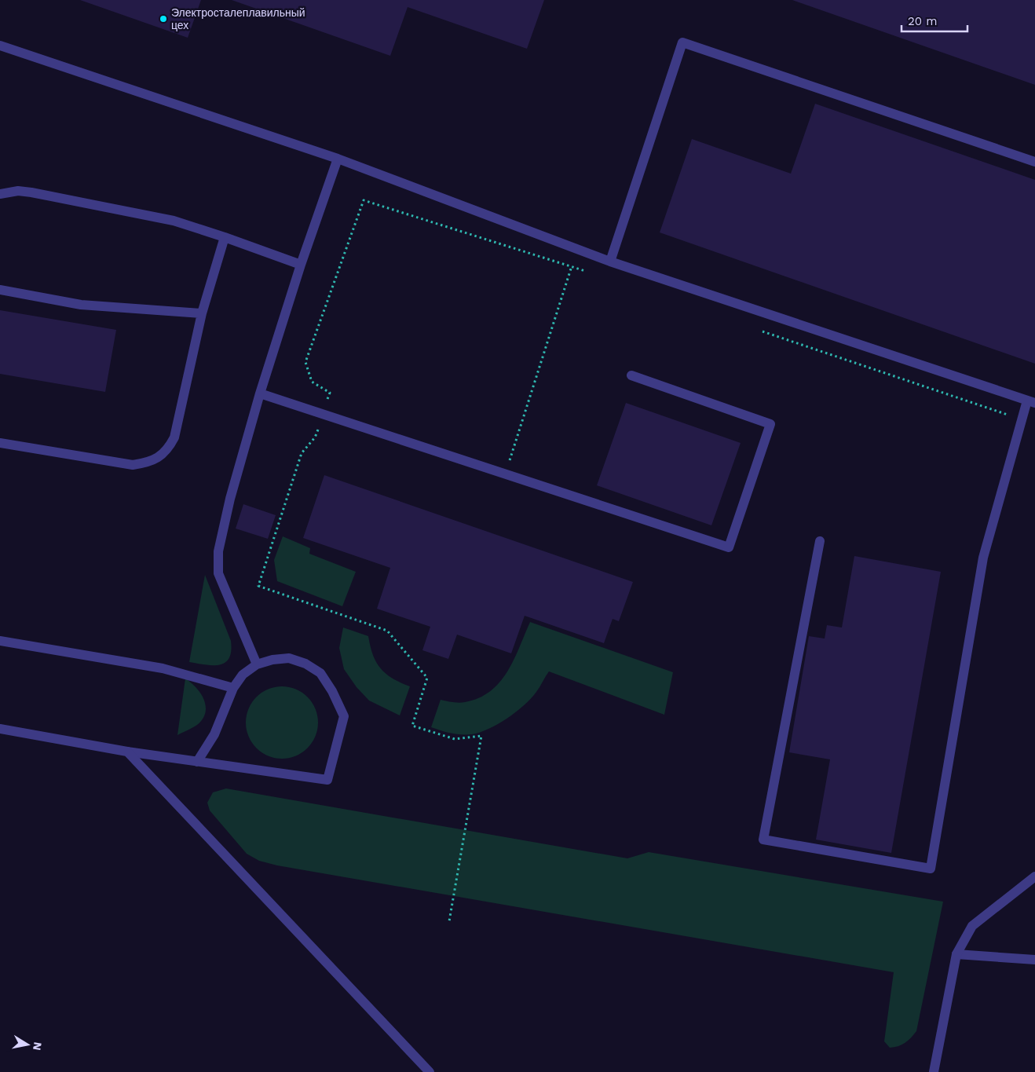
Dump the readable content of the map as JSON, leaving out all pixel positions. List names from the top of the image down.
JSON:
{
  "places": ["Электросталеплавильный цех"],
  "scale_bar": "20 m",
  "north": "right"
}
